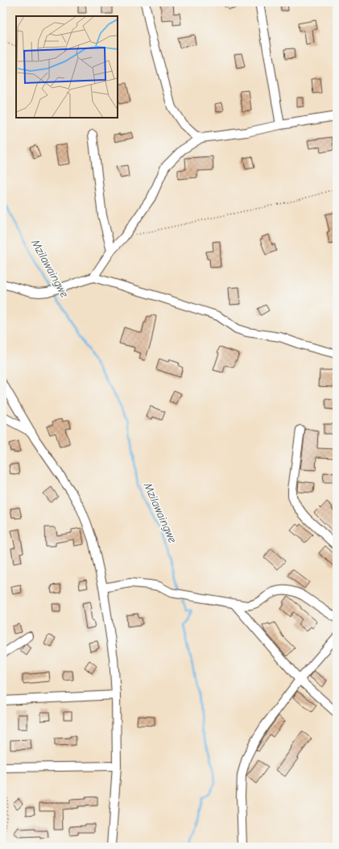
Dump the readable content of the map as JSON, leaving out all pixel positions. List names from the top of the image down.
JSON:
{
  "water": ["Mzilawaingwe"]
}
